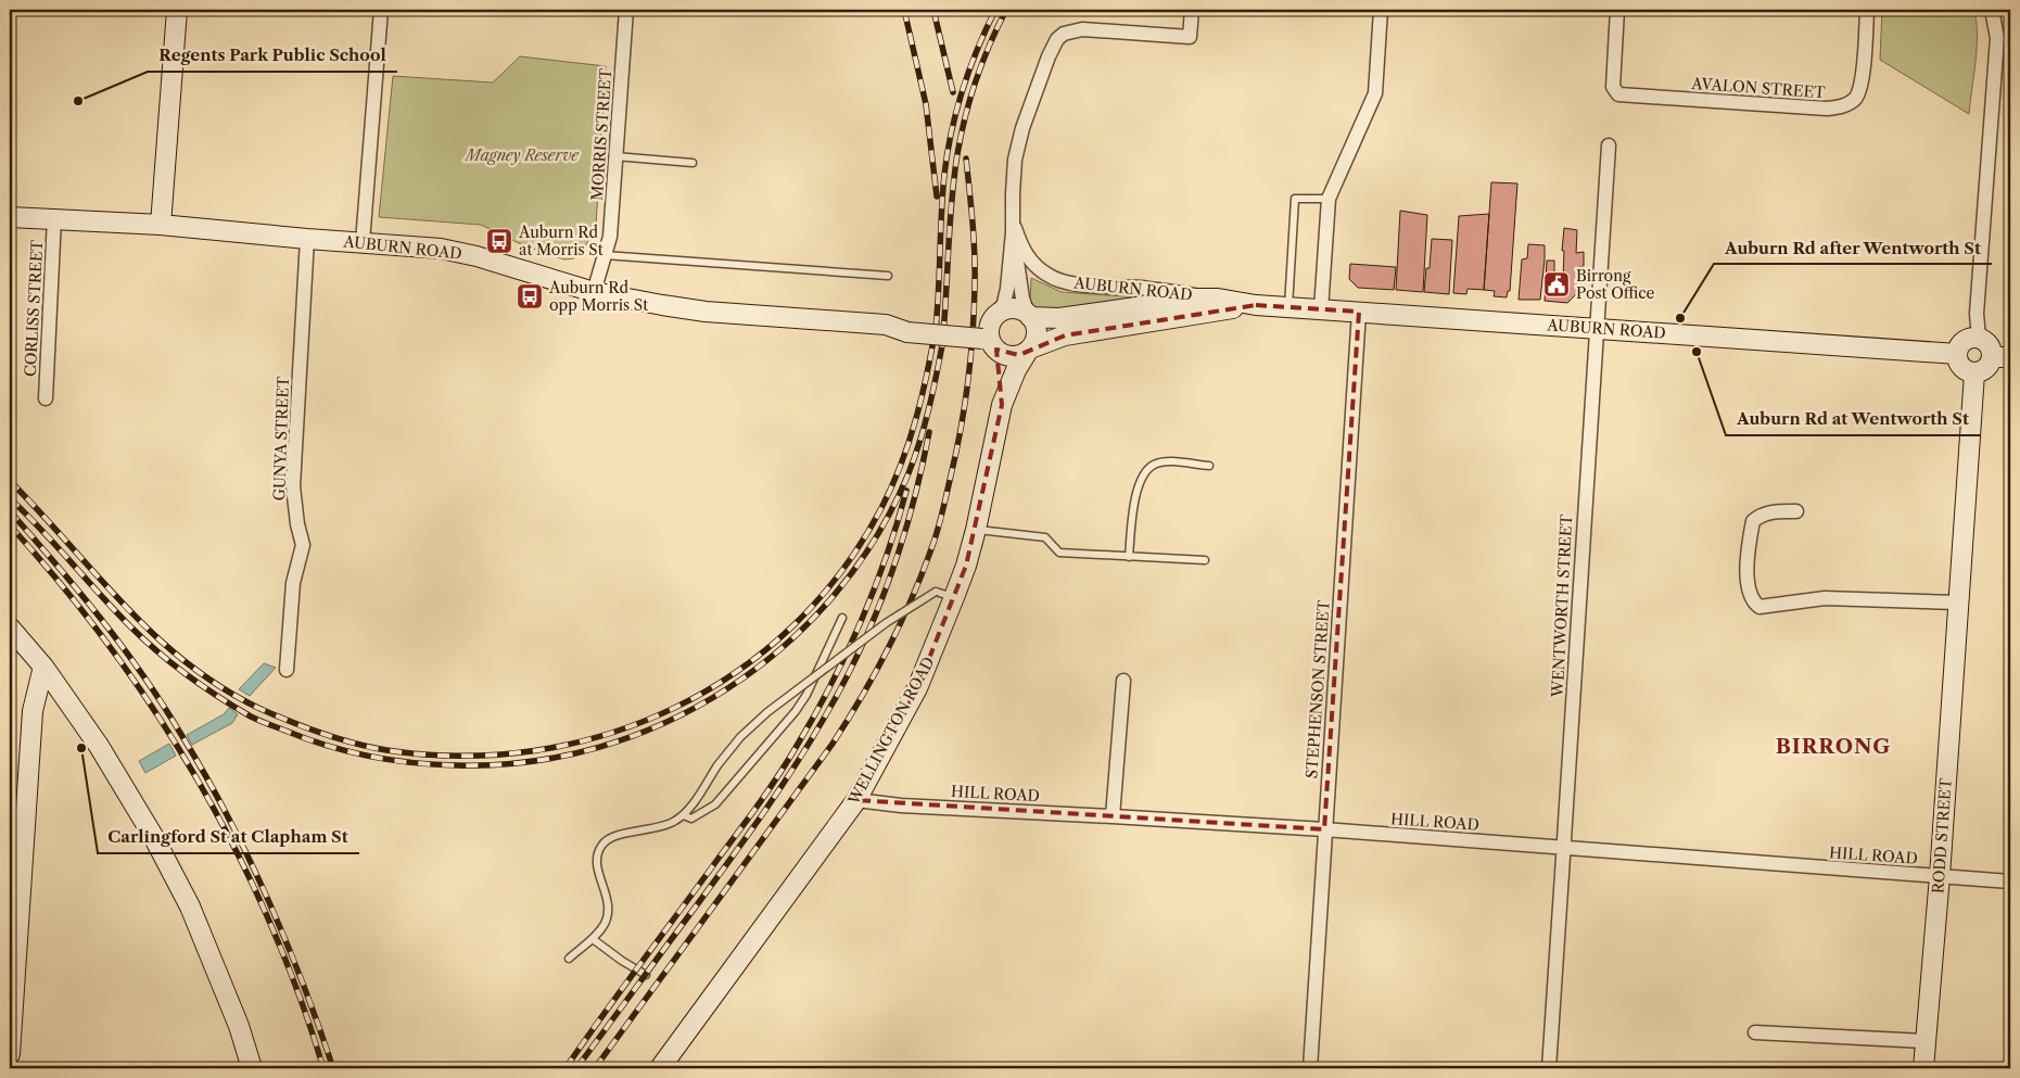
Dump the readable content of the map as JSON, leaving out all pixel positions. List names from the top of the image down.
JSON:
{
  "streets": {
    "main road": ["AUBURN ROAD", "WELLINGTON ROAD", "RODD STREET"],
    "street": [
      "AVALON STREET",
      "MORRIS STREET",
      "CORLISS STREET",
      "GUNYA STREET",
      "WENTWORTH STREET",
      "STEPHENSON STREET",
      "HILL ROAD"
    ]
  },
  "crossings": [
    ["MORRIS STREET", "AUBURN ROAD"],
    ["AUBURN ROAD", "CORLISS STREET"],
    ["AUBURN ROAD", "GUNYA STREET"],
    ["AUBURN ROAD", "WENTWORTH STREET"],
    ["AUBURN ROAD", "STEPHENSON STREET"],
    ["AUBURN ROAD", "WELLINGTON ROAD"],
    ["AUBURN ROAD", "RODD STREET"],
    ["WENTWORTH STREET", "HILL ROAD"],
    ["STEPHENSON STREET", "HILL ROAD"],
    ["WELLINGTON ROAD", "HILL ROAD"],
    ["HILL ROAD", "RODD STREET"]
  ],
  "districts": ["BIRRONG"],
  "parks": ["Magney Reserve"],
  "places": {
    "other": [
      "Regents Park Public School",
      "Auburn Rd after Wentworth St",
      "Auburn Rd at Wentworth St",
      "Carlingford St at Clapham St"
    ],
    "bus stop": ["Auburn Rd at Morris St", "Auburn Rd opp Morris St"],
    "public building": ["Birrong Post Office"]
  }
}
